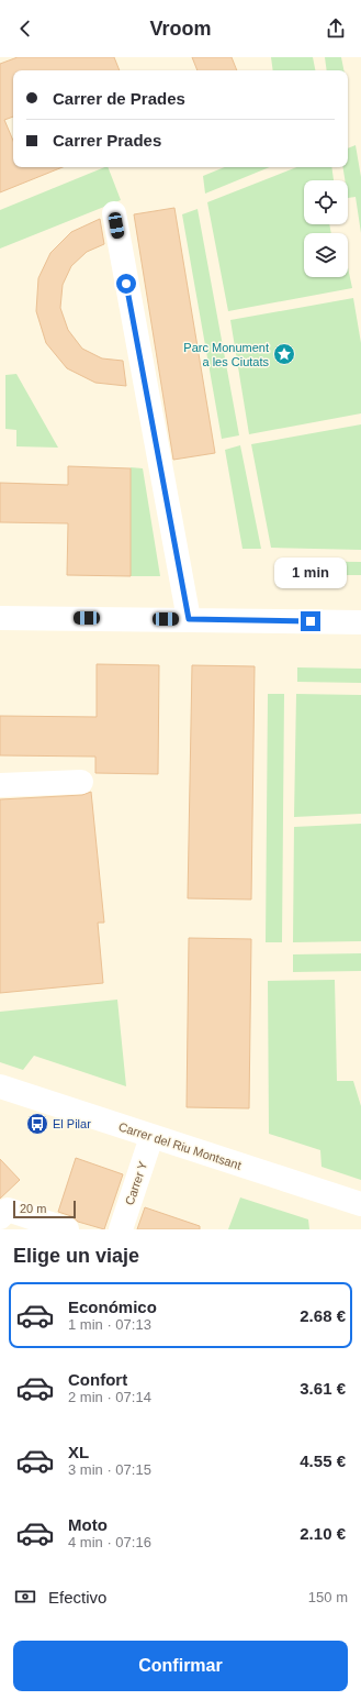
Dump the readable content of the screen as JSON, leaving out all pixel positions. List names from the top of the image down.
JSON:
{
  "streets": {
    "street": ["Carrer del Riu Montsant", "Carrer Y"]
  },
  "crossings": [
    ["Carrer del Riu Montsant", "Carrer Y"]
  ],
  "places": {
    "place": ["Parc Monument a les Ciutats"],
    "bus stop": ["El Pilar"]
  },
  "scale_bar": "20 m",
  "page": {
    "header": "Vroom",
    "banner": ["Carrer de Prades", "Carrer Prades"],
    "bubble": "1 min",
    "scale": "20 m",
    "heading": "Elige un viaje",
    "list": [
      {
        "name": "Económico",
        "note": "1 min · 07:13",
        "value": "2.68 €"
      },
      {
        "name": "Confort",
        "note": "2 min · 07:14",
        "value": "3.61 €"
      },
      {
        "name": "XL",
        "note": "3 min · 07:15",
        "value": "4.55 €"
      },
      {
        "name": "Moto",
        "note": "4 min · 07:16",
        "value": "2.10 €"
      }
    ],
    "pay": ["Efectivo", "150 m"],
    "buttons": "Confirmar"
  }
}
